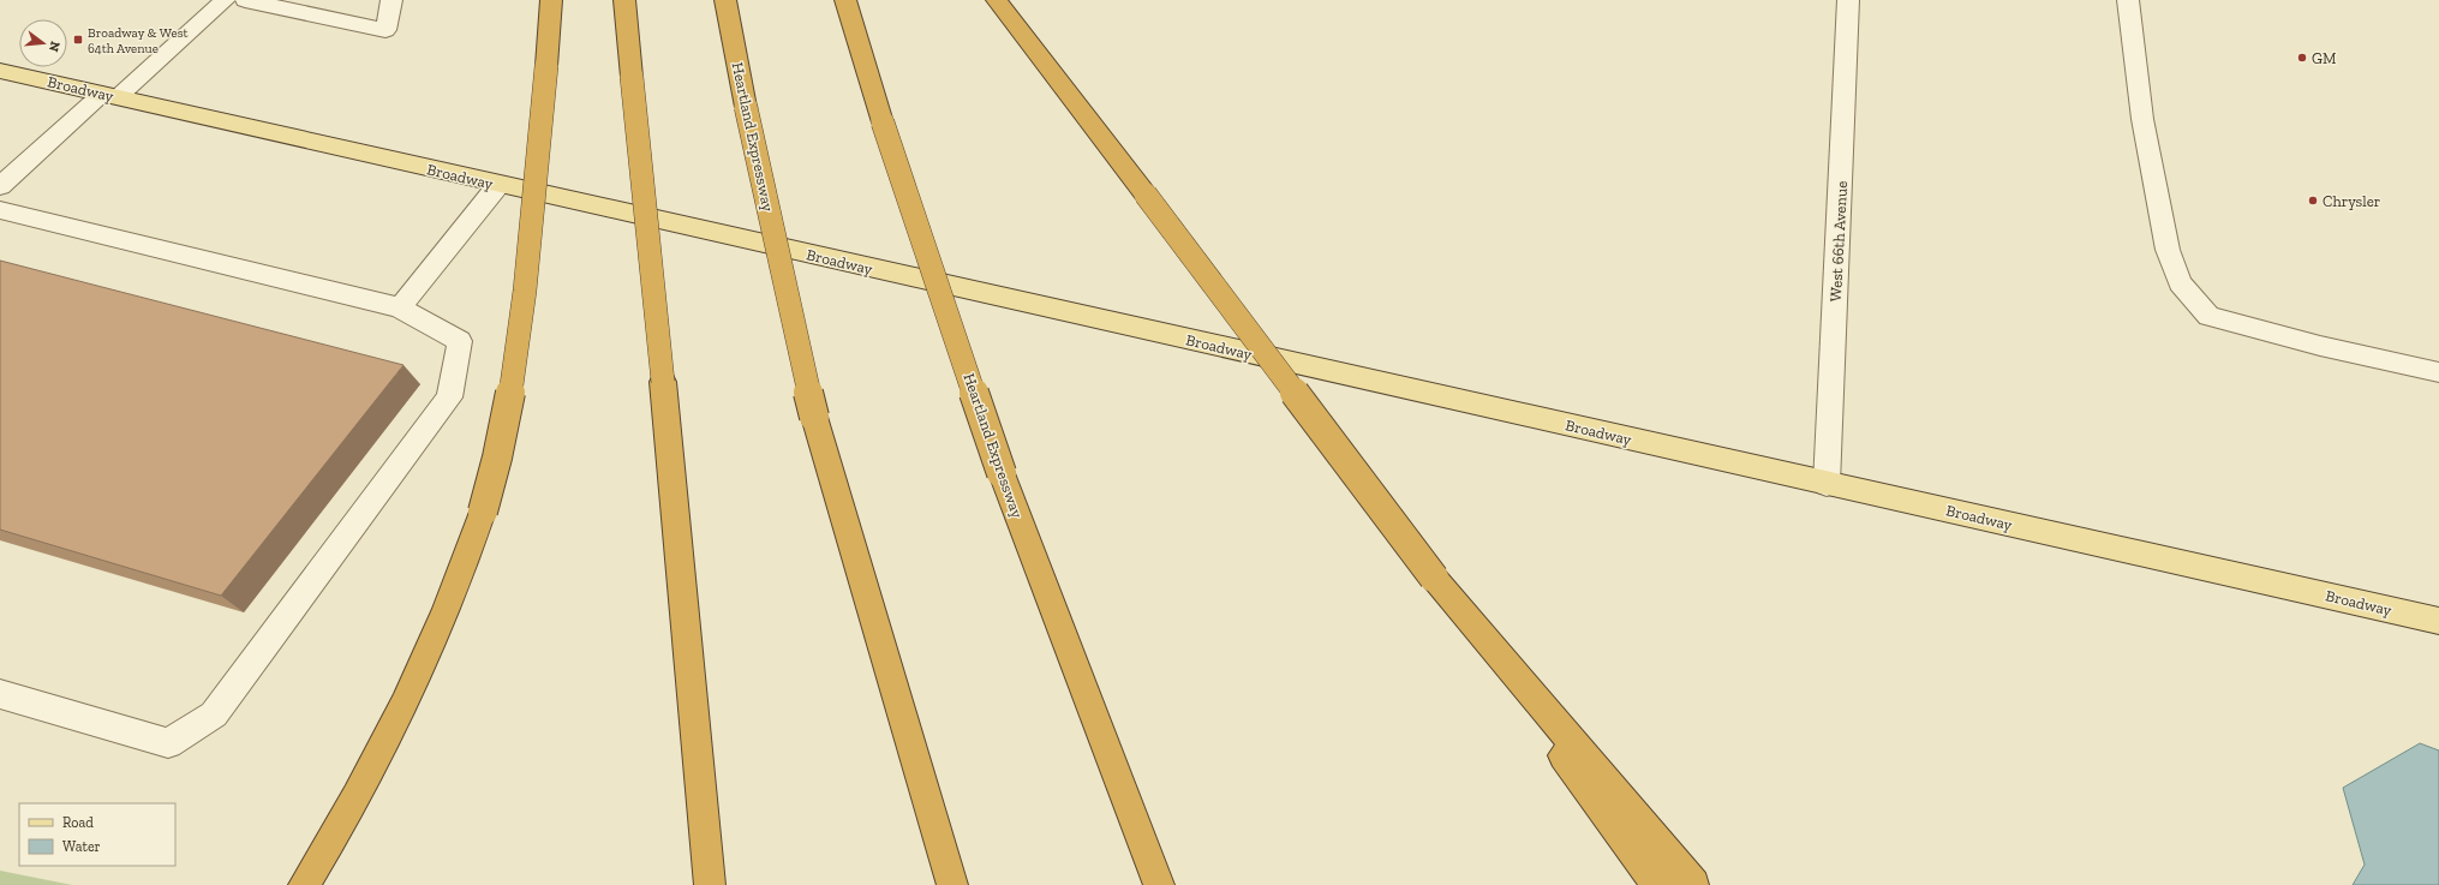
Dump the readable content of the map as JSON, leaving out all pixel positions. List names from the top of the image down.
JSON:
{
  "streets": {
    "highway": ["Heartland Expressway"],
    "main road": ["Broadway"],
    "street": ["West 66th Avenue"]
  },
  "crossings": [
    ["Broadway", "West 66th Avenue"]
  ],
  "places": {
    "transit": ["Broadway & West 64th Avenue"],
    "other": ["GM", "Chrysler"]
  },
  "legend": ["Road", "Water"],
  "north": "right"
}
